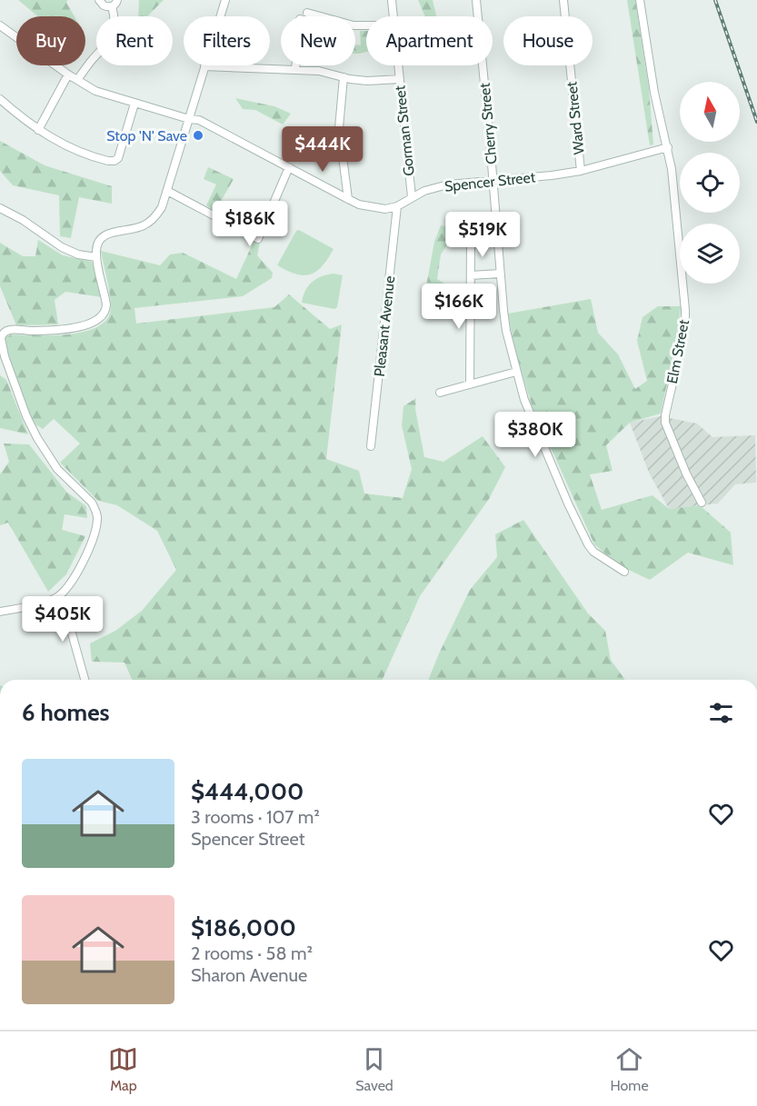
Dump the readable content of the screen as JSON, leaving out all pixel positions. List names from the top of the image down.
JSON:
{
  "streets": {
    "street": [
      "Ward Street",
      "Cherry Street",
      "Gorman Street",
      "Spencer Street",
      "Pleasant Avenue",
      "Elm Street"
    ]
  },
  "crossings": [
    ["Ward Street", "Spencer Street"],
    ["Cherry Street", "Spencer Street"],
    ["Gorman Street", "Spencer Street"],
    ["Spencer Street", "Pleasant Avenue"],
    ["Spencer Street", "Elm Street"]
  ],
  "places": ["Stop 'N' Save"],
  "north": "top",
  "page": {
    "chip": [
      "Buy",
      "Rent",
      "Filters",
      "New",
      "Apartment",
      "House"
    ],
    "price": [
      "$444K",
      "$186K",
      "$519K",
      "$166K",
      "$380K",
      "$405K"
    ],
    "heading": "6 homes",
    "list": [
      {
        "name": "$444,000",
        "note": "3 rooms · 107 m² · Spencer Street"
      },
      {
        "name": "$186,000",
        "note": "2 rooms · 58 m² · Sharon Avenue"
      }
    ],
    "tabs": ["Map", "Saved", "Home"]
  }
}
